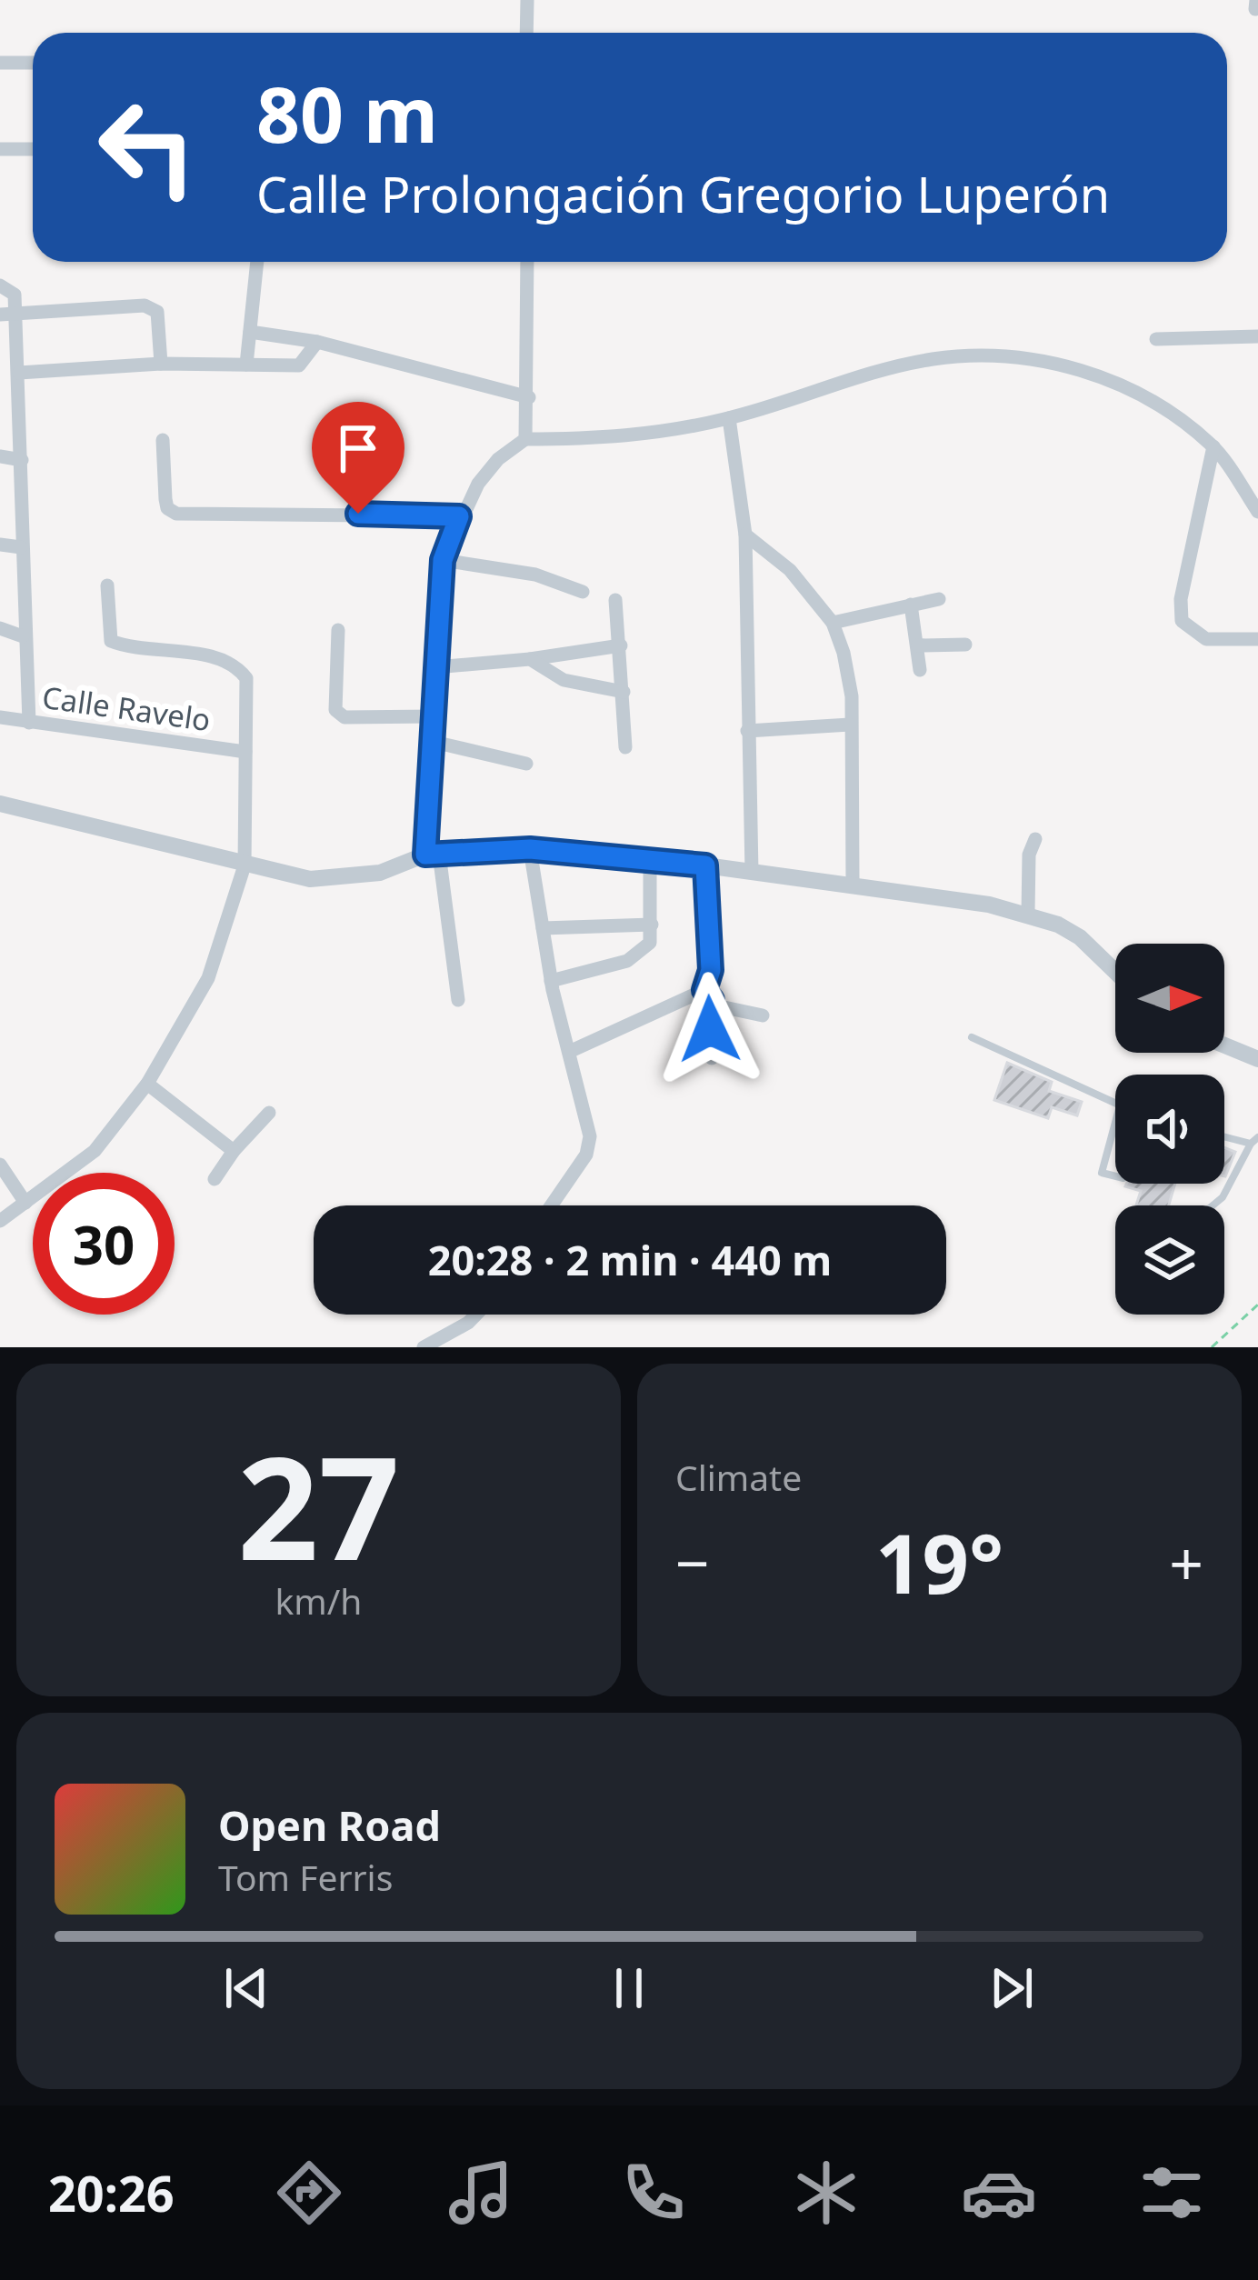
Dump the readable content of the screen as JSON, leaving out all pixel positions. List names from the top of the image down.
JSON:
{
  "streets": {
    "street": ["Calle Ravelo"]
  },
  "north": "right",
  "page": {
    "turn": ["80 m", "Calle Prolongación Gregorio Luperón"],
    "limit": "30",
    "trip": "20:28 · 2 min · 440 m",
    "tile": [
      ["27", "km/h"],
      "Climate"
    ],
    "heat": ["−", "19°", "+"],
    "song": ["Open Road", "Tom Ferris"],
    "tabs": "20:26"
  }
}
